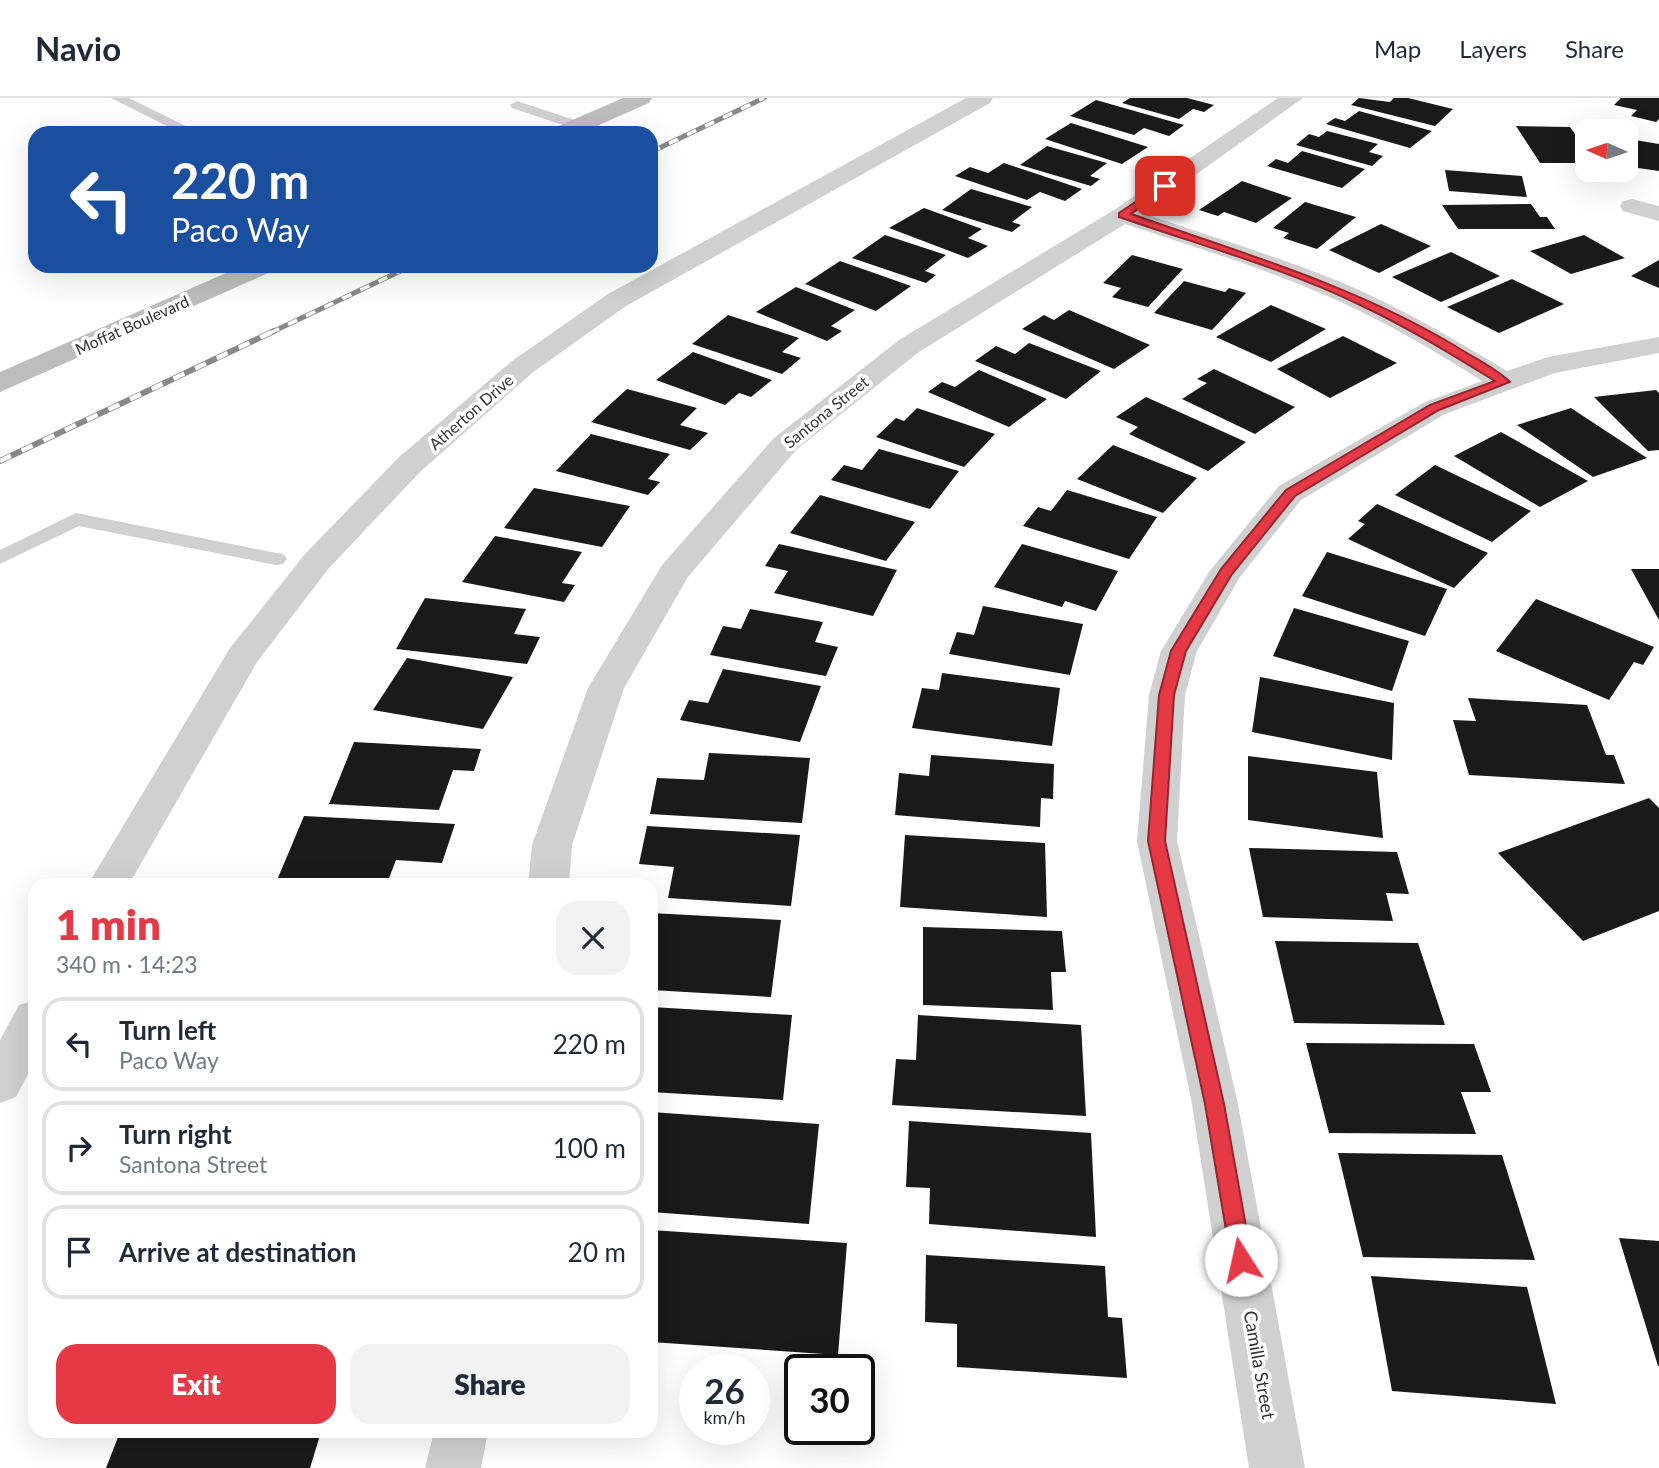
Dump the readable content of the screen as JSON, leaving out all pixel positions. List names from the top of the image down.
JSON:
{
  "streets": {
    "main road": ["Moffat Boulevard"],
    "street": ["Atherton Drive", "Santona Street", "Camilla Street"]
  },
  "north": "left",
  "page": {
    "header": "Navio",
    "nav": ["Map", "Layers", "Share"],
    "turn": ["220 m", "Paco Way"],
    "heading": ["1 min", "340 m · 14:23"],
    "list": [
      {
        "name": "Turn left",
        "note": "Paco Way",
        "value": "220 m"
      },
      {
        "name": "Turn right",
        "note": "Santona Street",
        "value": "100 m"
      },
      {
        "name": "Arrive at destination",
        "value": "20 m"
      }
    ],
    "buttons": ["Exit", "Share"],
    "speed": "26 km/h",
    "limit": "30"
  }
}
